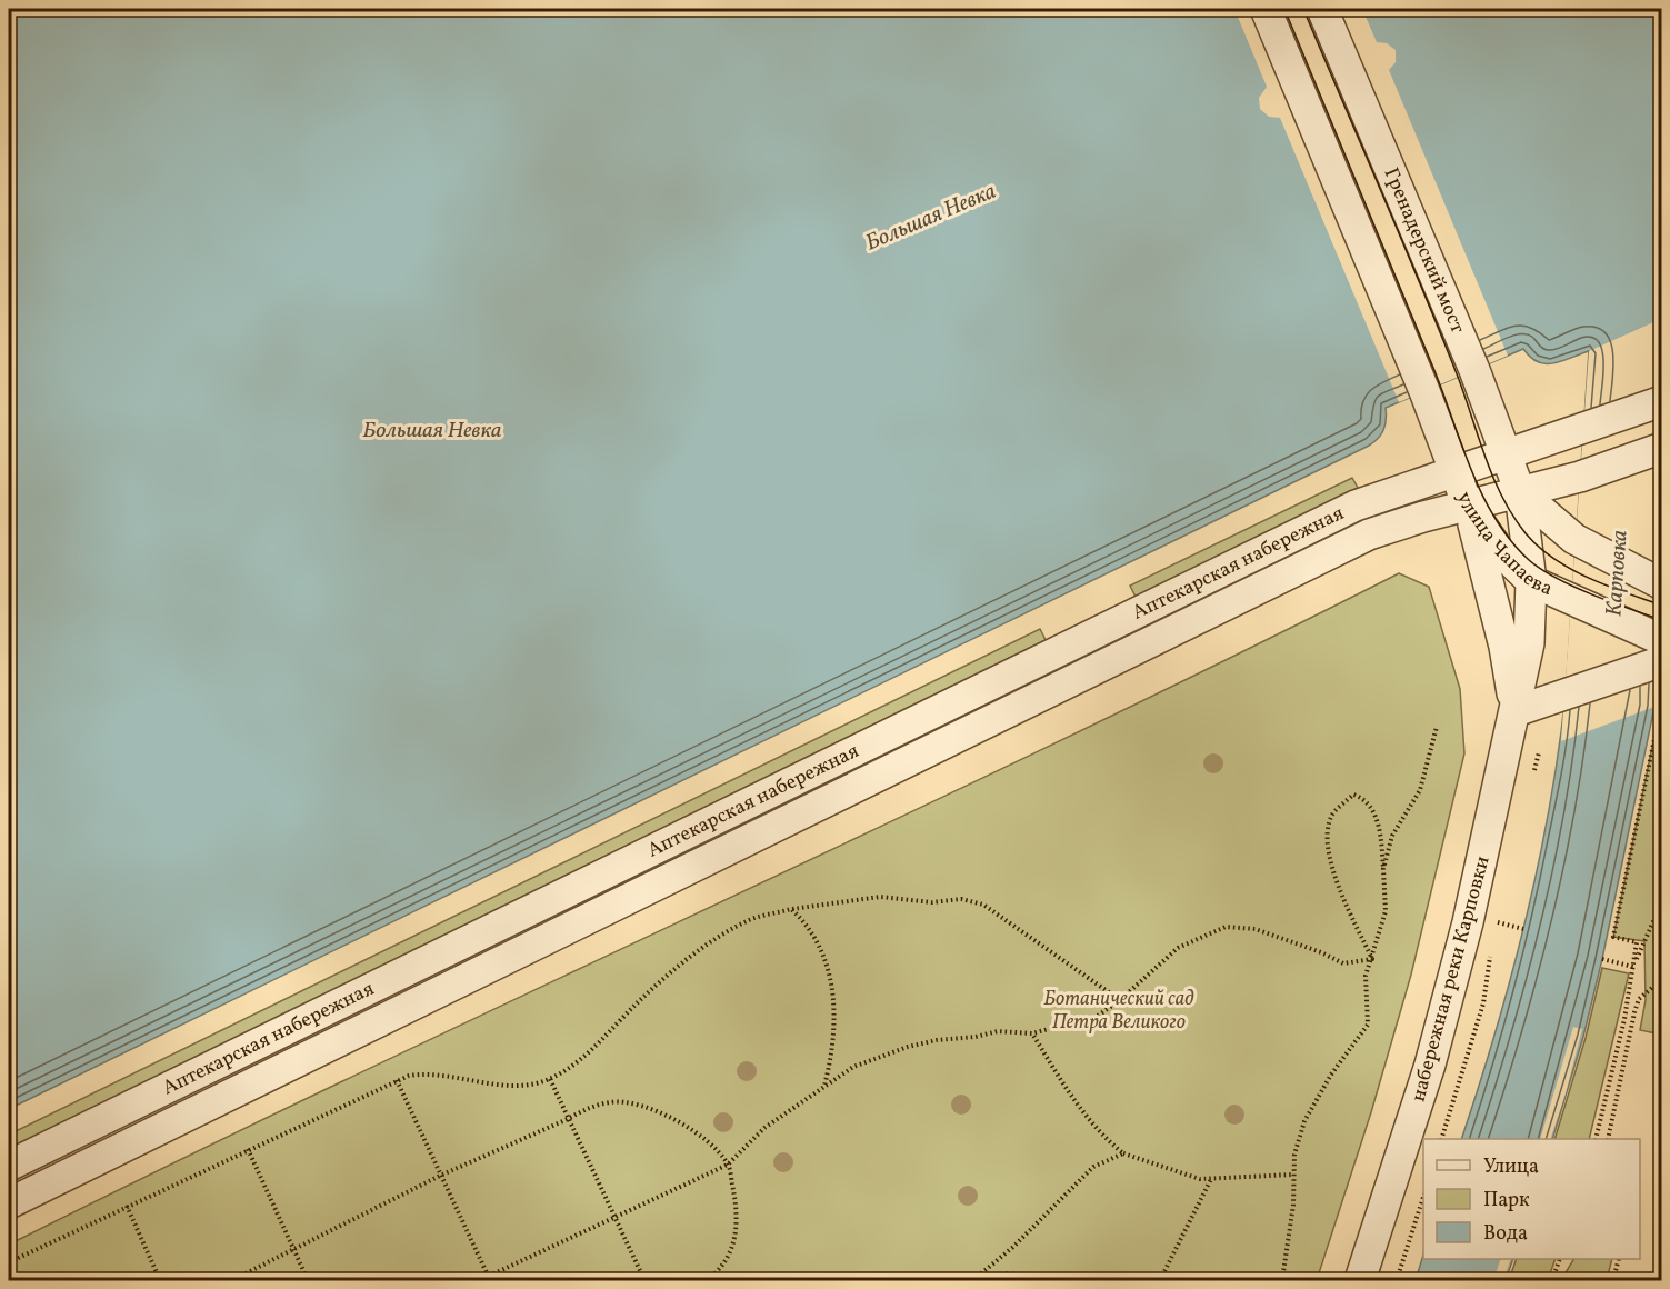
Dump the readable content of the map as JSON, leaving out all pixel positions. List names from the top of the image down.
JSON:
{
  "streets": {
    "street": [
      "Гренадерский мост",
      "улица Чапаева",
      "Аптекарская набережная",
      "набережная реки Карповки"
    ]
  },
  "crossings": [
    ["Гренадерский мост", "улица Чапаева"],
    ["Гренадерский мост", "Аптекарская набережная"],
    ["Гренадерский мост", "набережная реки Карповки"],
    ["улица Чапаева", "Аптекарская набережная"],
    ["улица Чапаева", "набережная реки Карповки"],
    ["Аптекарская набережная", "набережная реки Карповки"]
  ],
  "water": ["Большая Невка", "Карповка"],
  "parks": ["Ботанический сад Петра Великого"],
  "legend": ["Улица", "Парк", "Вода"]
}
